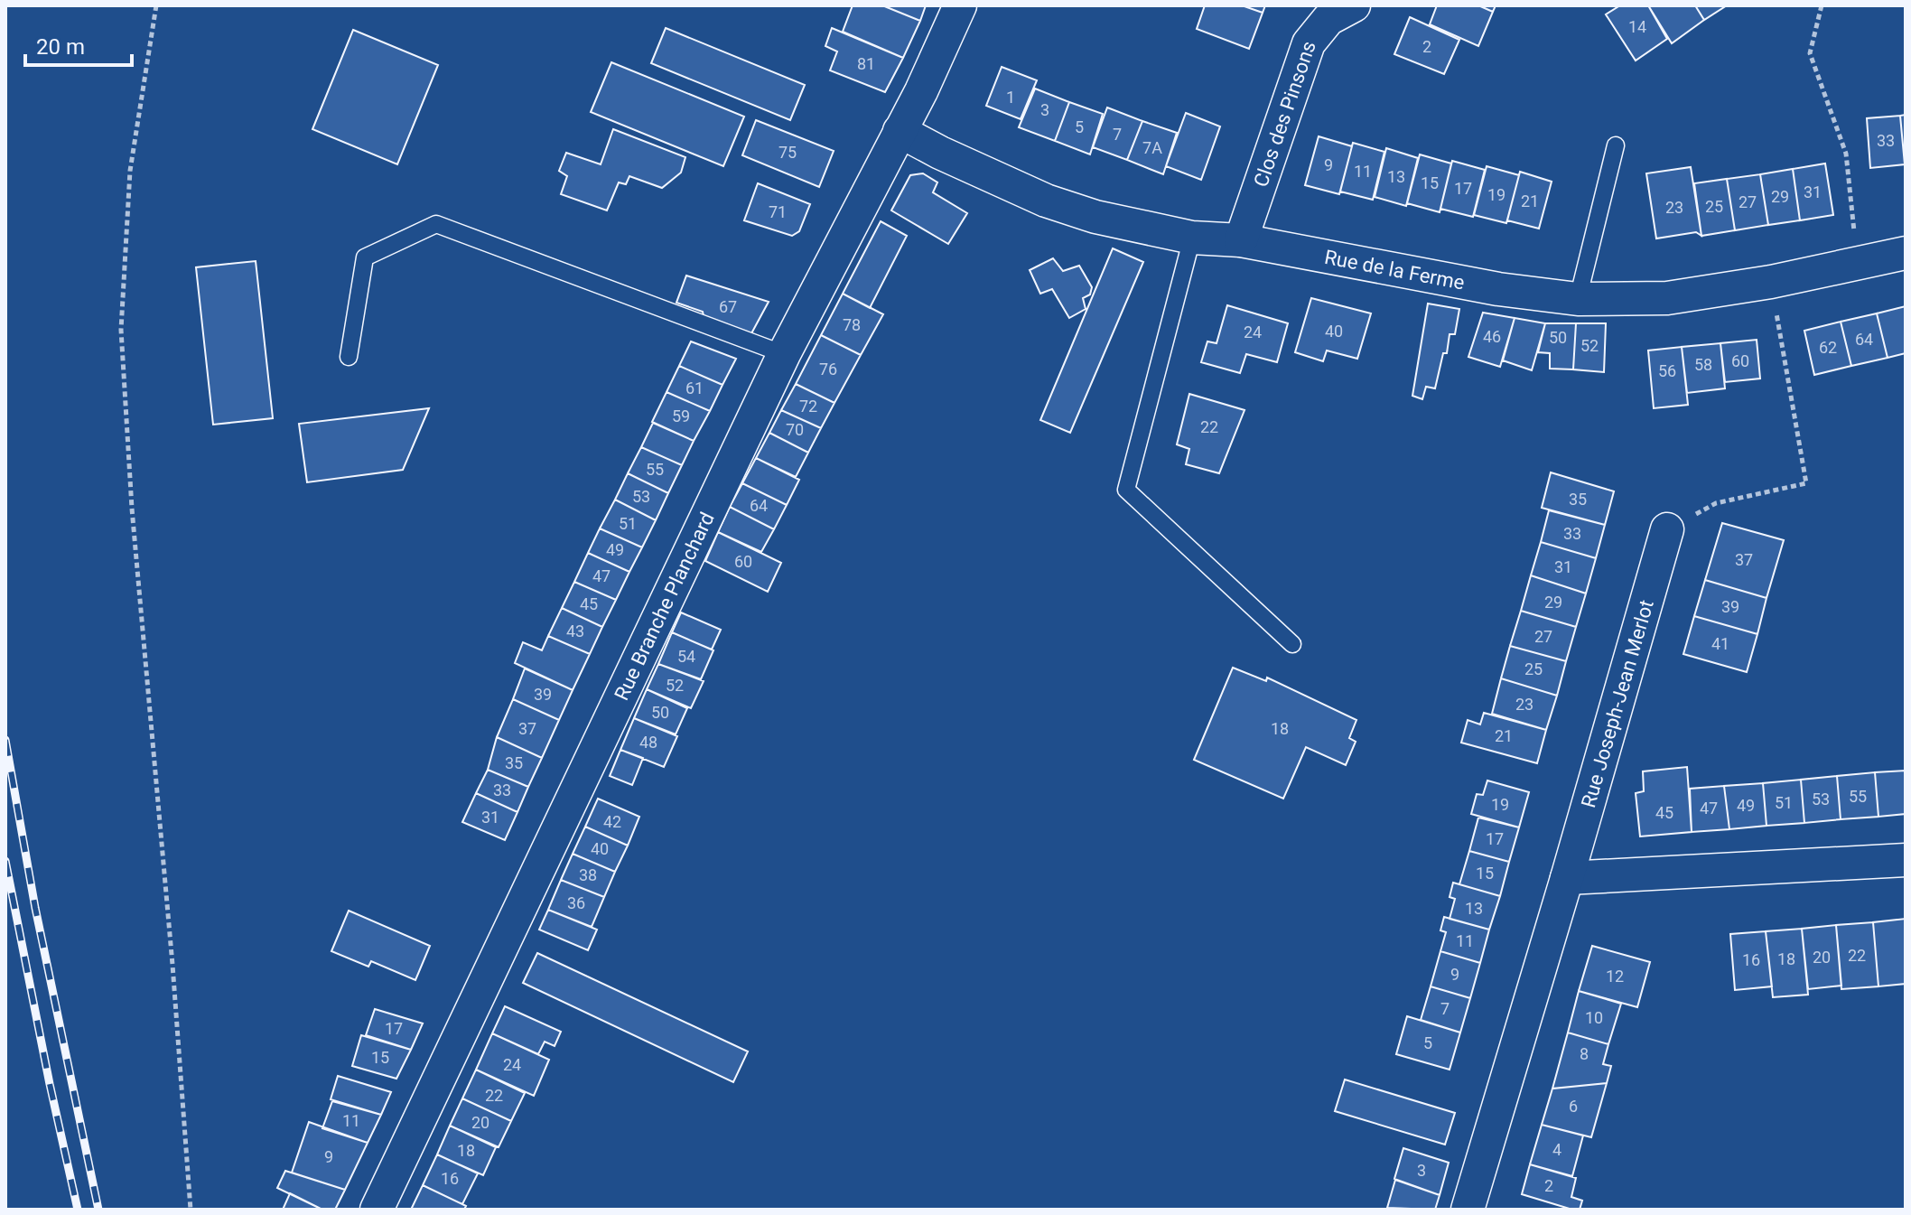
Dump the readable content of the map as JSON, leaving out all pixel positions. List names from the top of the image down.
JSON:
{
  "streets": {
    "street": [
      "Clos des Pinsons",
      "Rue de la Ferme",
      "Rue Branche Planchard",
      "Rue Joseph-Jean Merlot"
    ]
  },
  "crossings": [
    ["Clos des Pinsons", "Rue de la Ferme"],
    ["Rue de la Ferme", "Rue Branche Planchard"]
  ],
  "house_numbers": [
    "14",
    "2",
    "81",
    "1",
    "3",
    "5",
    "7",
    "33",
    "7A",
    "75",
    "9",
    "11",
    "13",
    "15",
    "17",
    "31",
    "19",
    "29",
    "21",
    "27",
    "25",
    "23",
    "71",
    "67",
    "78",
    "40",
    "24",
    "46",
    "50",
    "64",
    "52",
    "62",
    "60",
    "58",
    "76",
    "56",
    "61",
    "72",
    "59",
    "22",
    "70",
    "55",
    "53",
    "35",
    "64",
    "51",
    "33",
    "49",
    "37",
    "60",
    "31",
    "47",
    "29",
    "45",
    "39",
    "43",
    "27",
    "41",
    "54",
    "25",
    "52",
    "39",
    "23",
    "50",
    "37",
    "18",
    "21",
    "48",
    "35",
    "33",
    "55",
    "53",
    "51",
    "19",
    "49",
    "47",
    "45",
    "31",
    "42",
    "17",
    "40",
    "15",
    "38",
    "36",
    "13",
    "11",
    "22",
    "20",
    "18",
    "16",
    "9",
    "12",
    "7",
    "10",
    "17",
    "5",
    "8",
    "15",
    "24",
    "22",
    "6",
    "11",
    "20",
    "4",
    "18",
    "9",
    "3",
    "16",
    "2"
  ],
  "scale_bar": "20 m"
}
